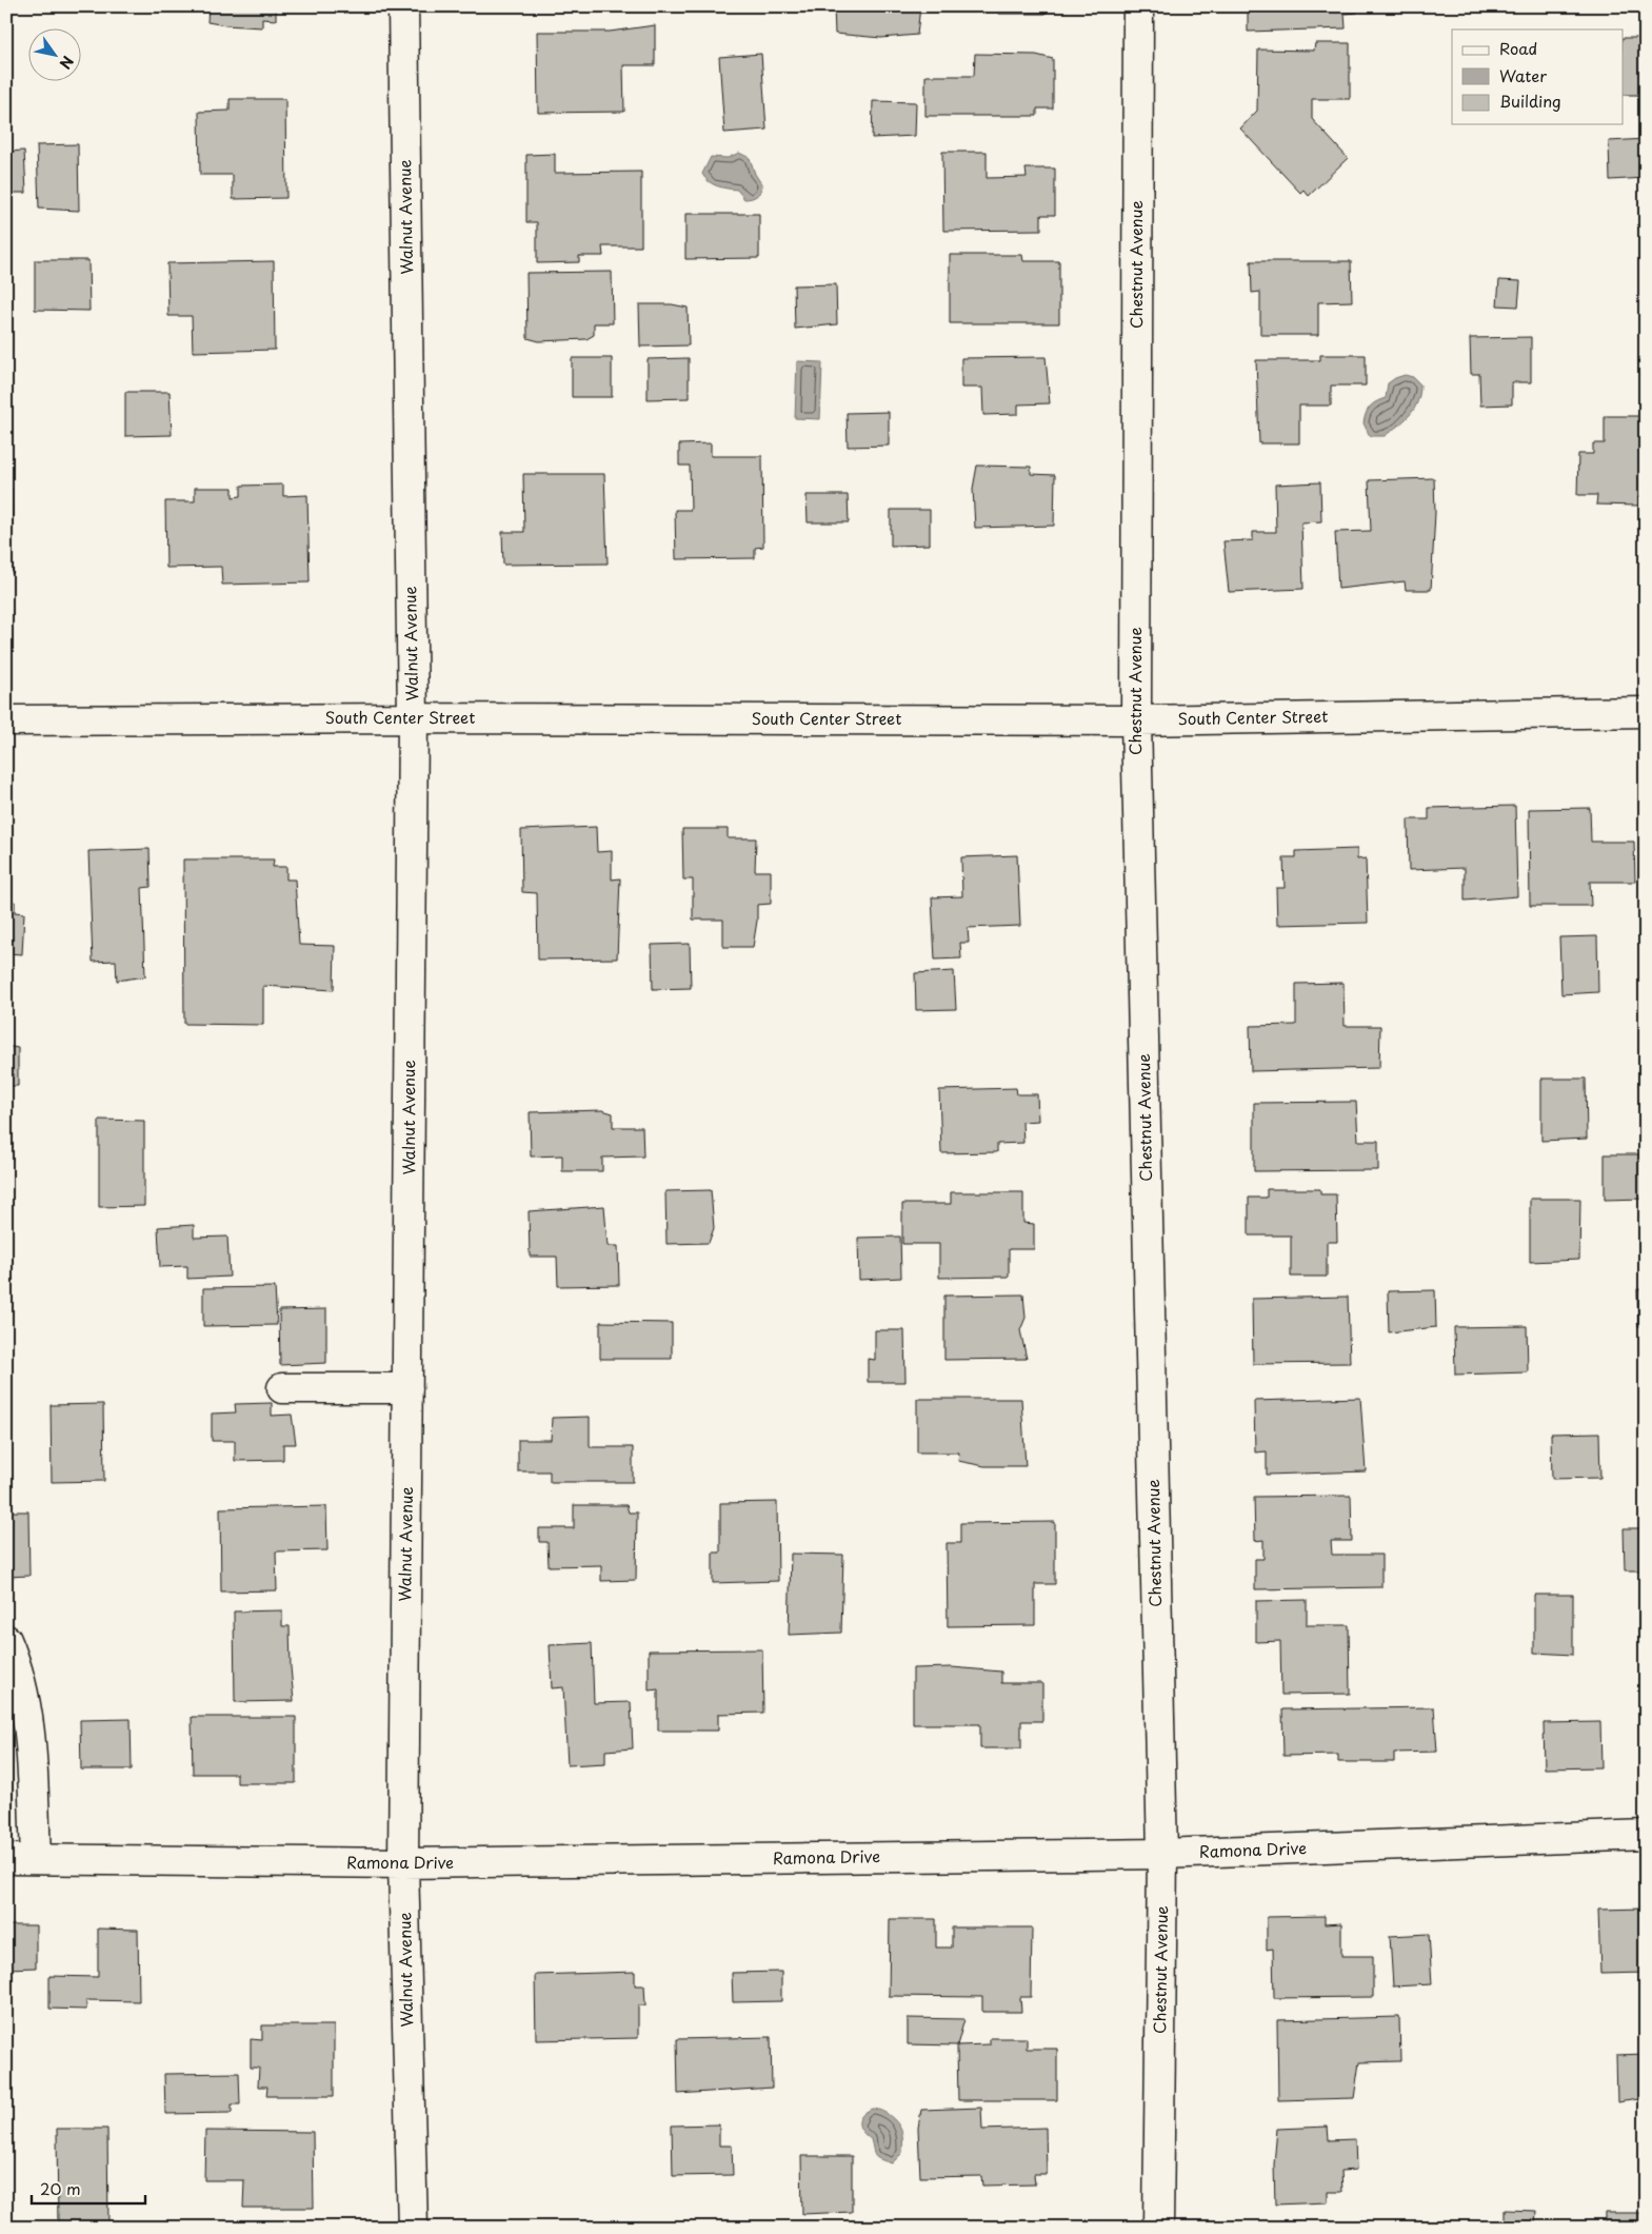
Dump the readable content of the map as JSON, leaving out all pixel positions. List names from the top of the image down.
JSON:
{
  "streets": {
    "street": [
      "Walnut Avenue",
      "Chestnut Avenue",
      "South Center Street",
      "Ramona Drive"
    ]
  },
  "crossings": [
    ["Walnut Avenue", "South Center Street"],
    ["Walnut Avenue", "Ramona Drive"],
    ["Chestnut Avenue", "South Center Street"],
    ["Chestnut Avenue", "Ramona Drive"]
  ],
  "legend": ["Road", "Water", "Building"],
  "scale_bar": "20 m",
  "north": "bottom right"
}
